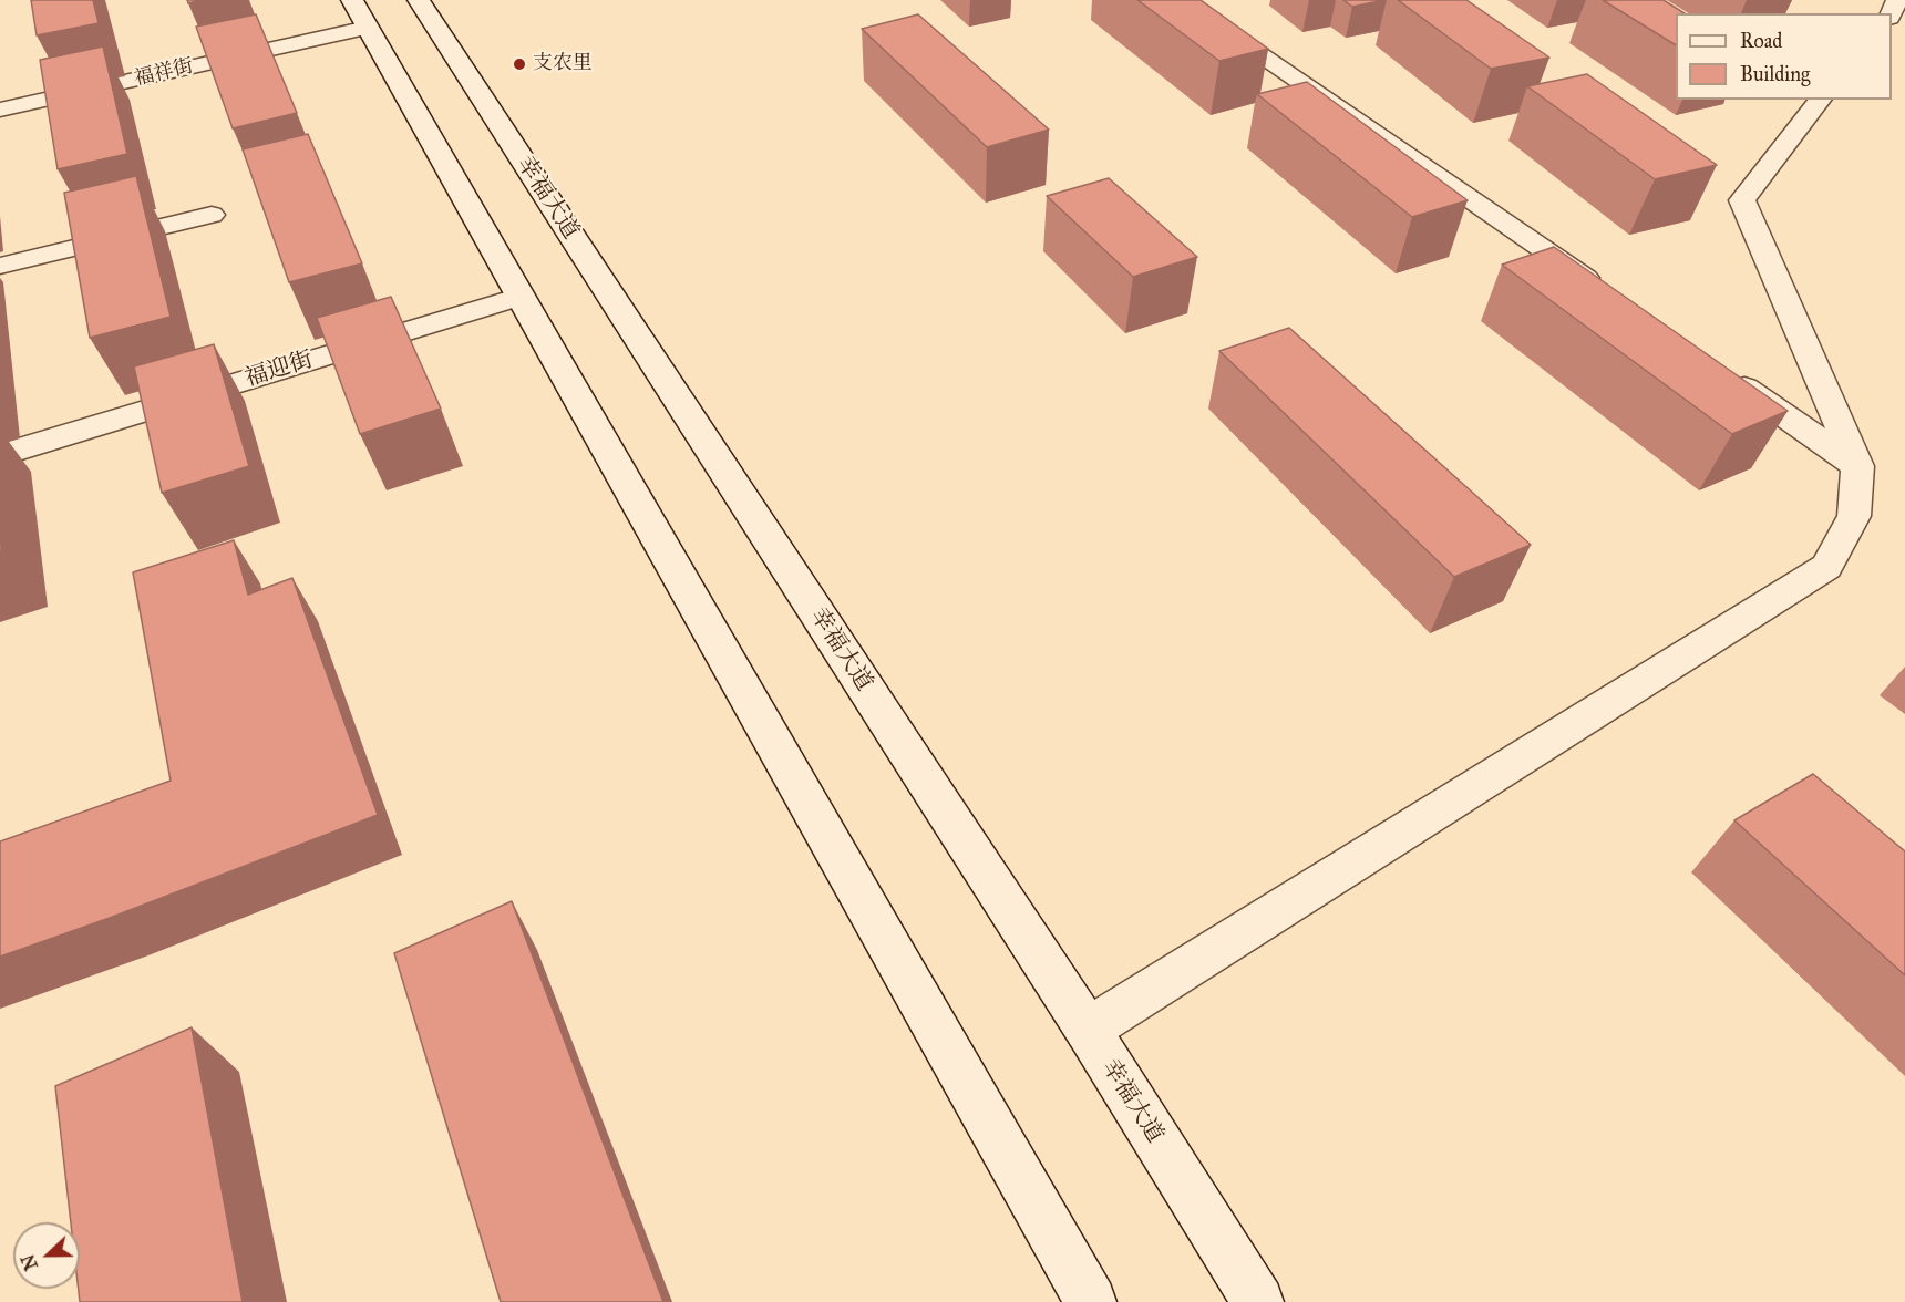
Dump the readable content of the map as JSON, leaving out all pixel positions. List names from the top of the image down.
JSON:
{
  "streets": {
    "street": ["福祥街", "幸福大道", "福迎街"]
  },
  "places": ["支农里"],
  "legend": ["Road", "Building"],
  "north": "left"
}
